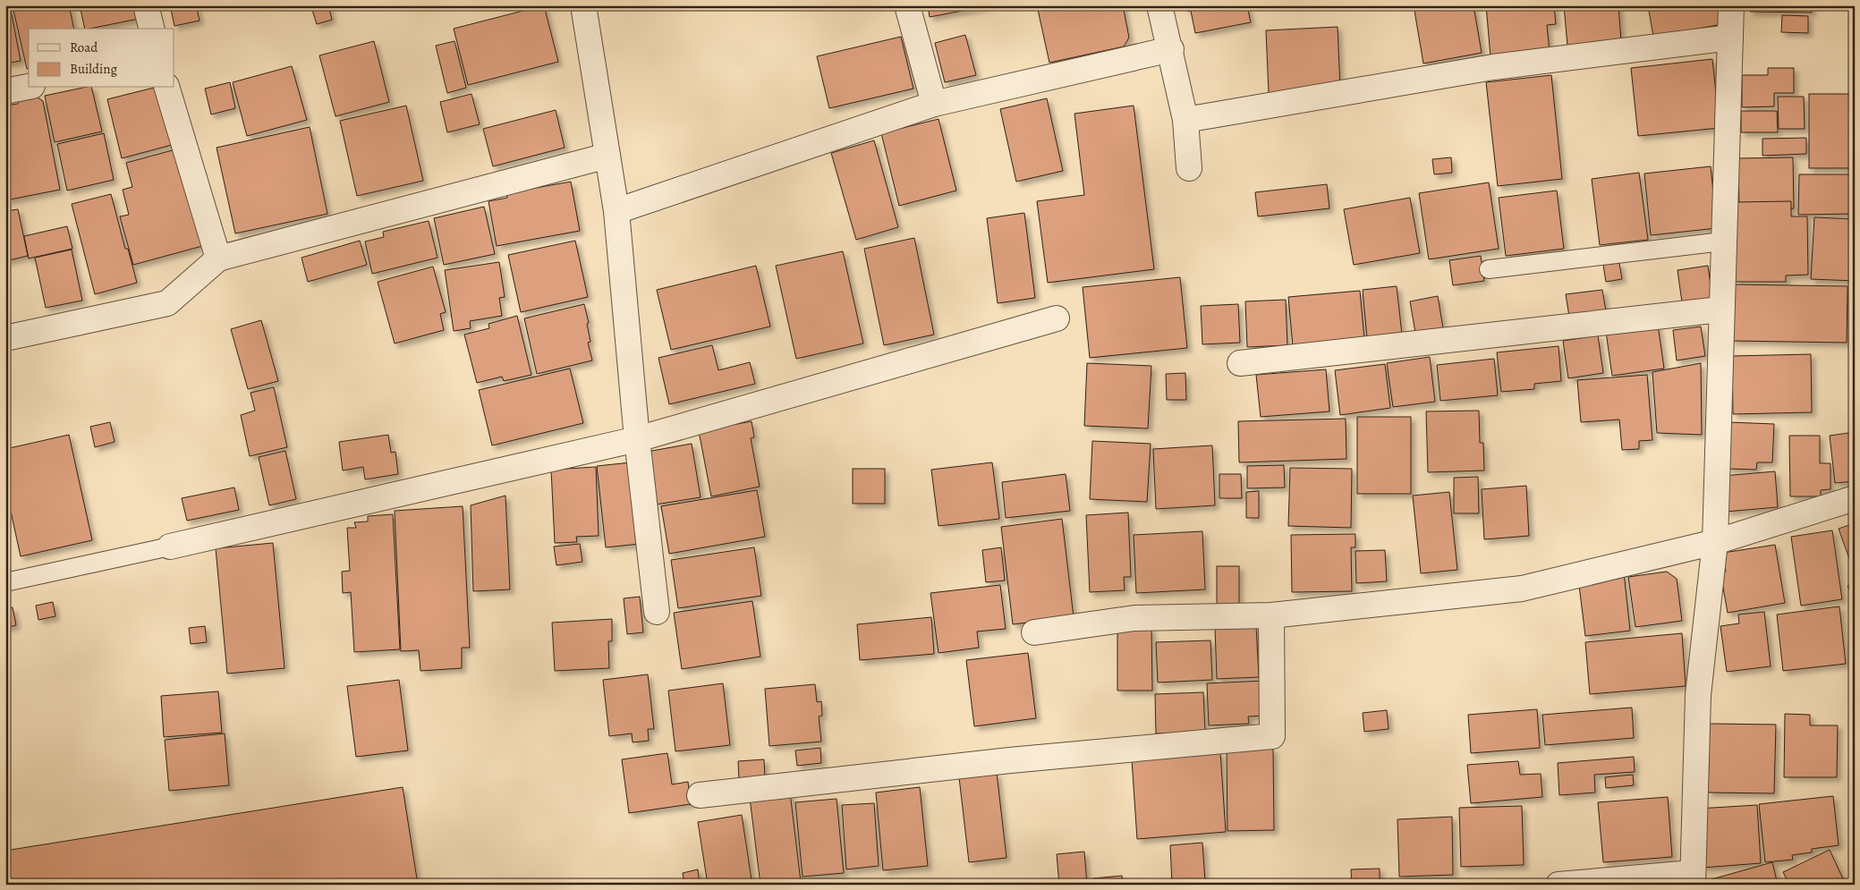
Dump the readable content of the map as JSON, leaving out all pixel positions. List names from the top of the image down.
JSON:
{
  "legend": ["Road", "Building"]
}
